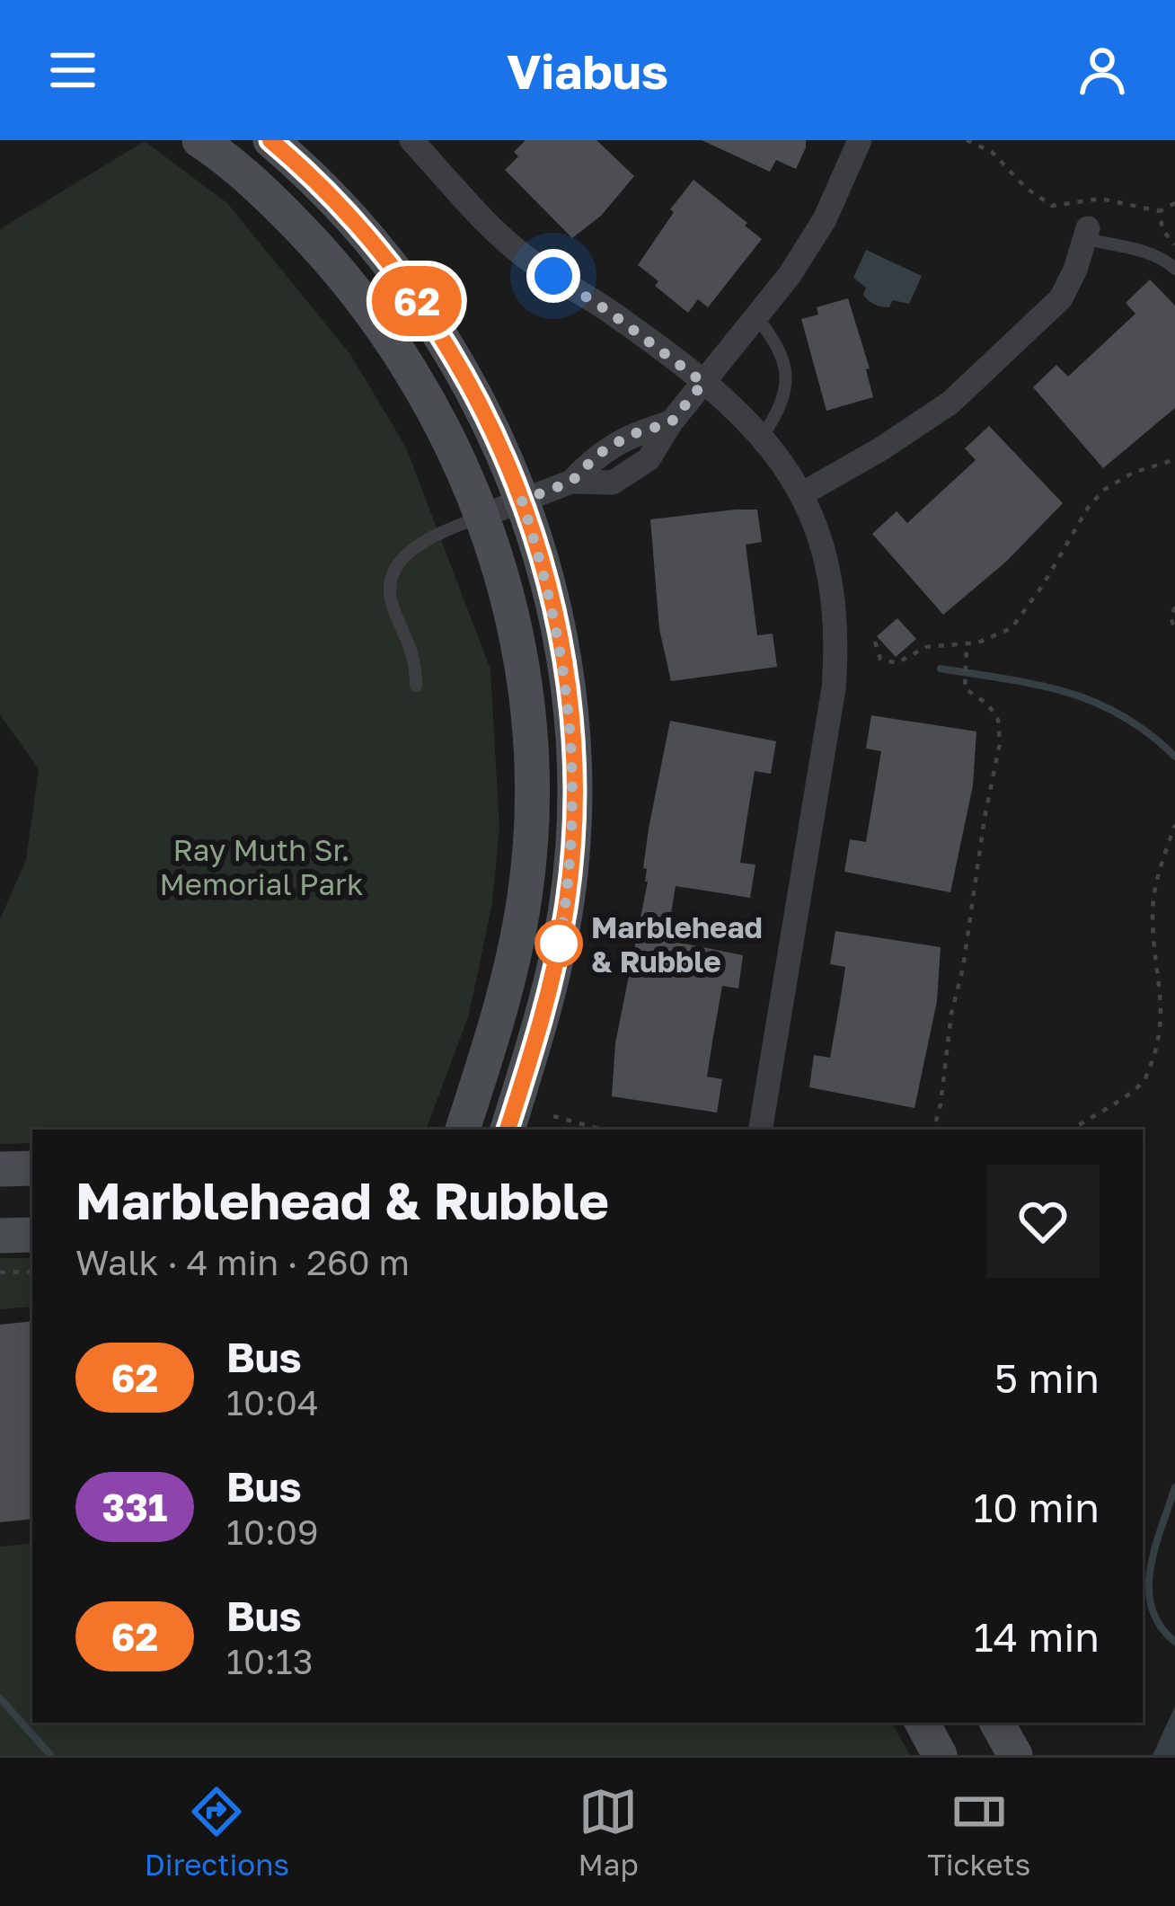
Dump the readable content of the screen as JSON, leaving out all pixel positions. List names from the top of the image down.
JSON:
{
  "parks": ["Ray Muth Sr. Memorial Park"],
  "places": ["Marblehead & Rubble"],
  "lines": ["bus line 62"],
  "page": {
    "header": "Viabus",
    "on_map": "62",
    "heading": ["Marblehead & Rubble", "Walk · 4 min · 260 m"],
    "list": [
      {
        "mark": "62",
        "name": "Bus",
        "note": "10:04",
        "value": "5 min"
      },
      {
        "mark": "331",
        "name": "Bus",
        "note": "10:09",
        "value": "10 min"
      },
      {
        "mark": "62",
        "name": "Bus",
        "note": "10:13",
        "value": "14 min"
      }
    ],
    "tabs": ["Directions", "Map", "Tickets"]
  }
}
